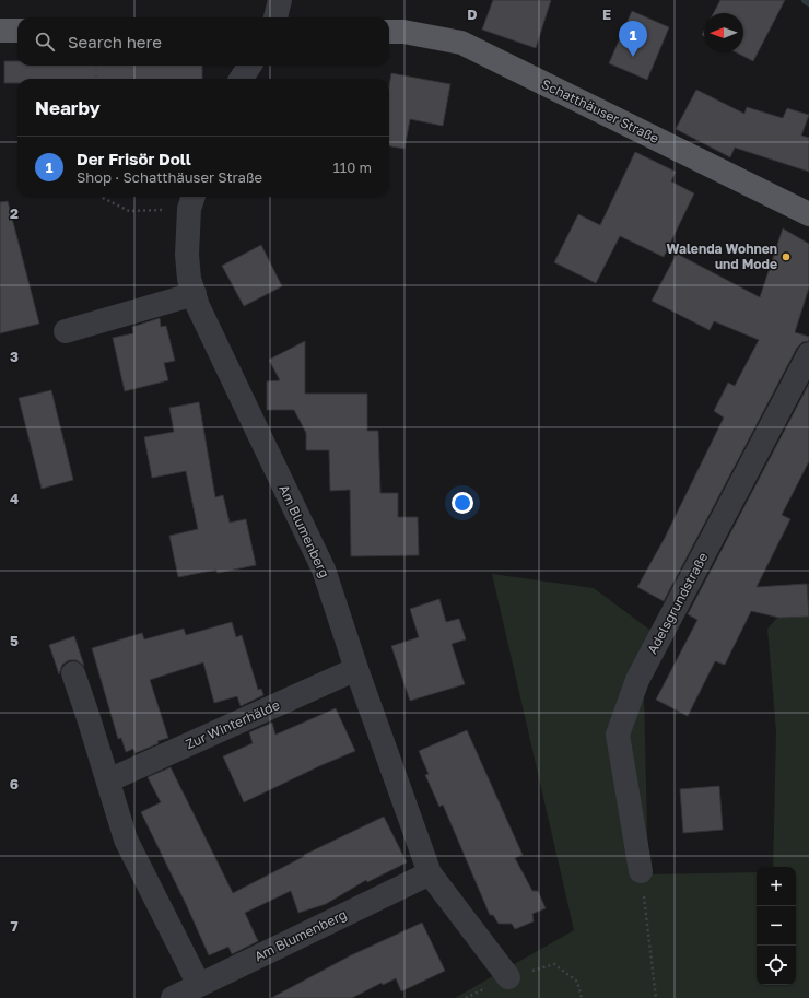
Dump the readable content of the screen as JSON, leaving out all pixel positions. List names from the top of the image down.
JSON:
{
  "streets": {
    "main road": ["Schatthäuser Straße"],
    "street": ["Am Blumenberg", "Adelsgrundstraße", "Zur Winterhälde"]
  },
  "crossings": [
    ["Am Blumenberg", "Zur Winterhälde"]
  ],
  "places": ["Walenda Wohnen und Mode"],
  "north": "left",
  "page": {
    "search": "Search here",
    "pins": "1",
    "heading": "Nearby",
    "list": [
      {
        "mark": "1",
        "name": "Der Frisör Doll",
        "note": "Shop · Schatthäuser Straße",
        "value": "110 m"
      }
    ],
    "map_buttons": ["+", "−"]
  },
  "grid": {
    "columns": ["D", "E"],
    "rows": [
      "2",
      "3",
      "4",
      "5",
      "6",
      "7"
    ]
  }
}
